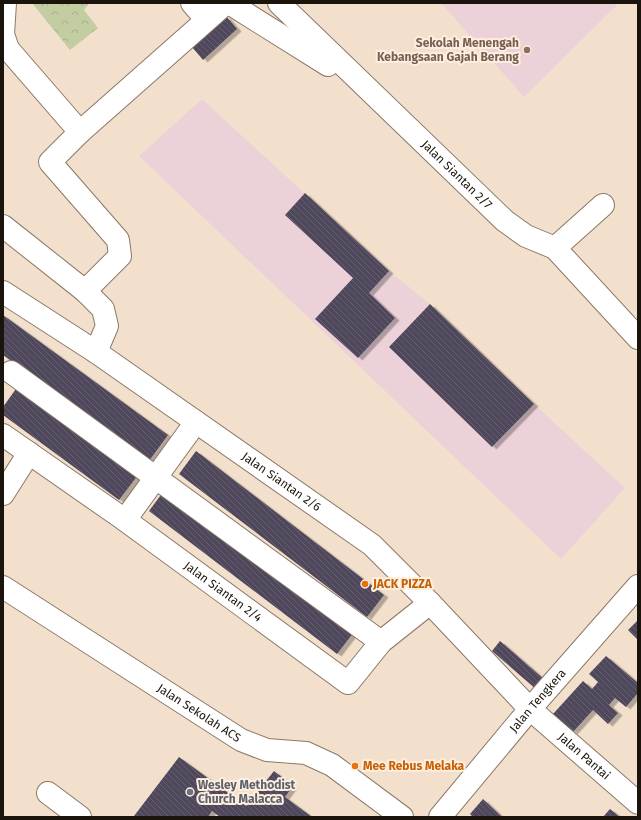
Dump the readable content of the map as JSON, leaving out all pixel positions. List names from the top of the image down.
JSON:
{
  "streets": {
    "street": [
      "Jalan Siantan 2/7",
      "Jalan Siantan 2/6",
      "Jalan Siantan 2/4",
      "Jalan Tengkera",
      "Jalan Sekolah ACS",
      "Jalan Pantai"
    ]
  },
  "crossings": [
    ["Jalan Siantan 2/6", "Jalan Siantan 2/4"],
    ["Jalan Siantan 2/6", "Jalan Tengkera"],
    ["Jalan Siantan 2/6", "Jalan Pantai"],
    ["Jalan Tengkera", "Jalan Pantai"]
  ],
  "places": [
    "Sekolah Menengah Kebangsaan Gajah Berang",
    "JACK PIZZA",
    "Mee Rebus Melaka",
    "Wesley Methodist Church Malacca"
  ]
}
